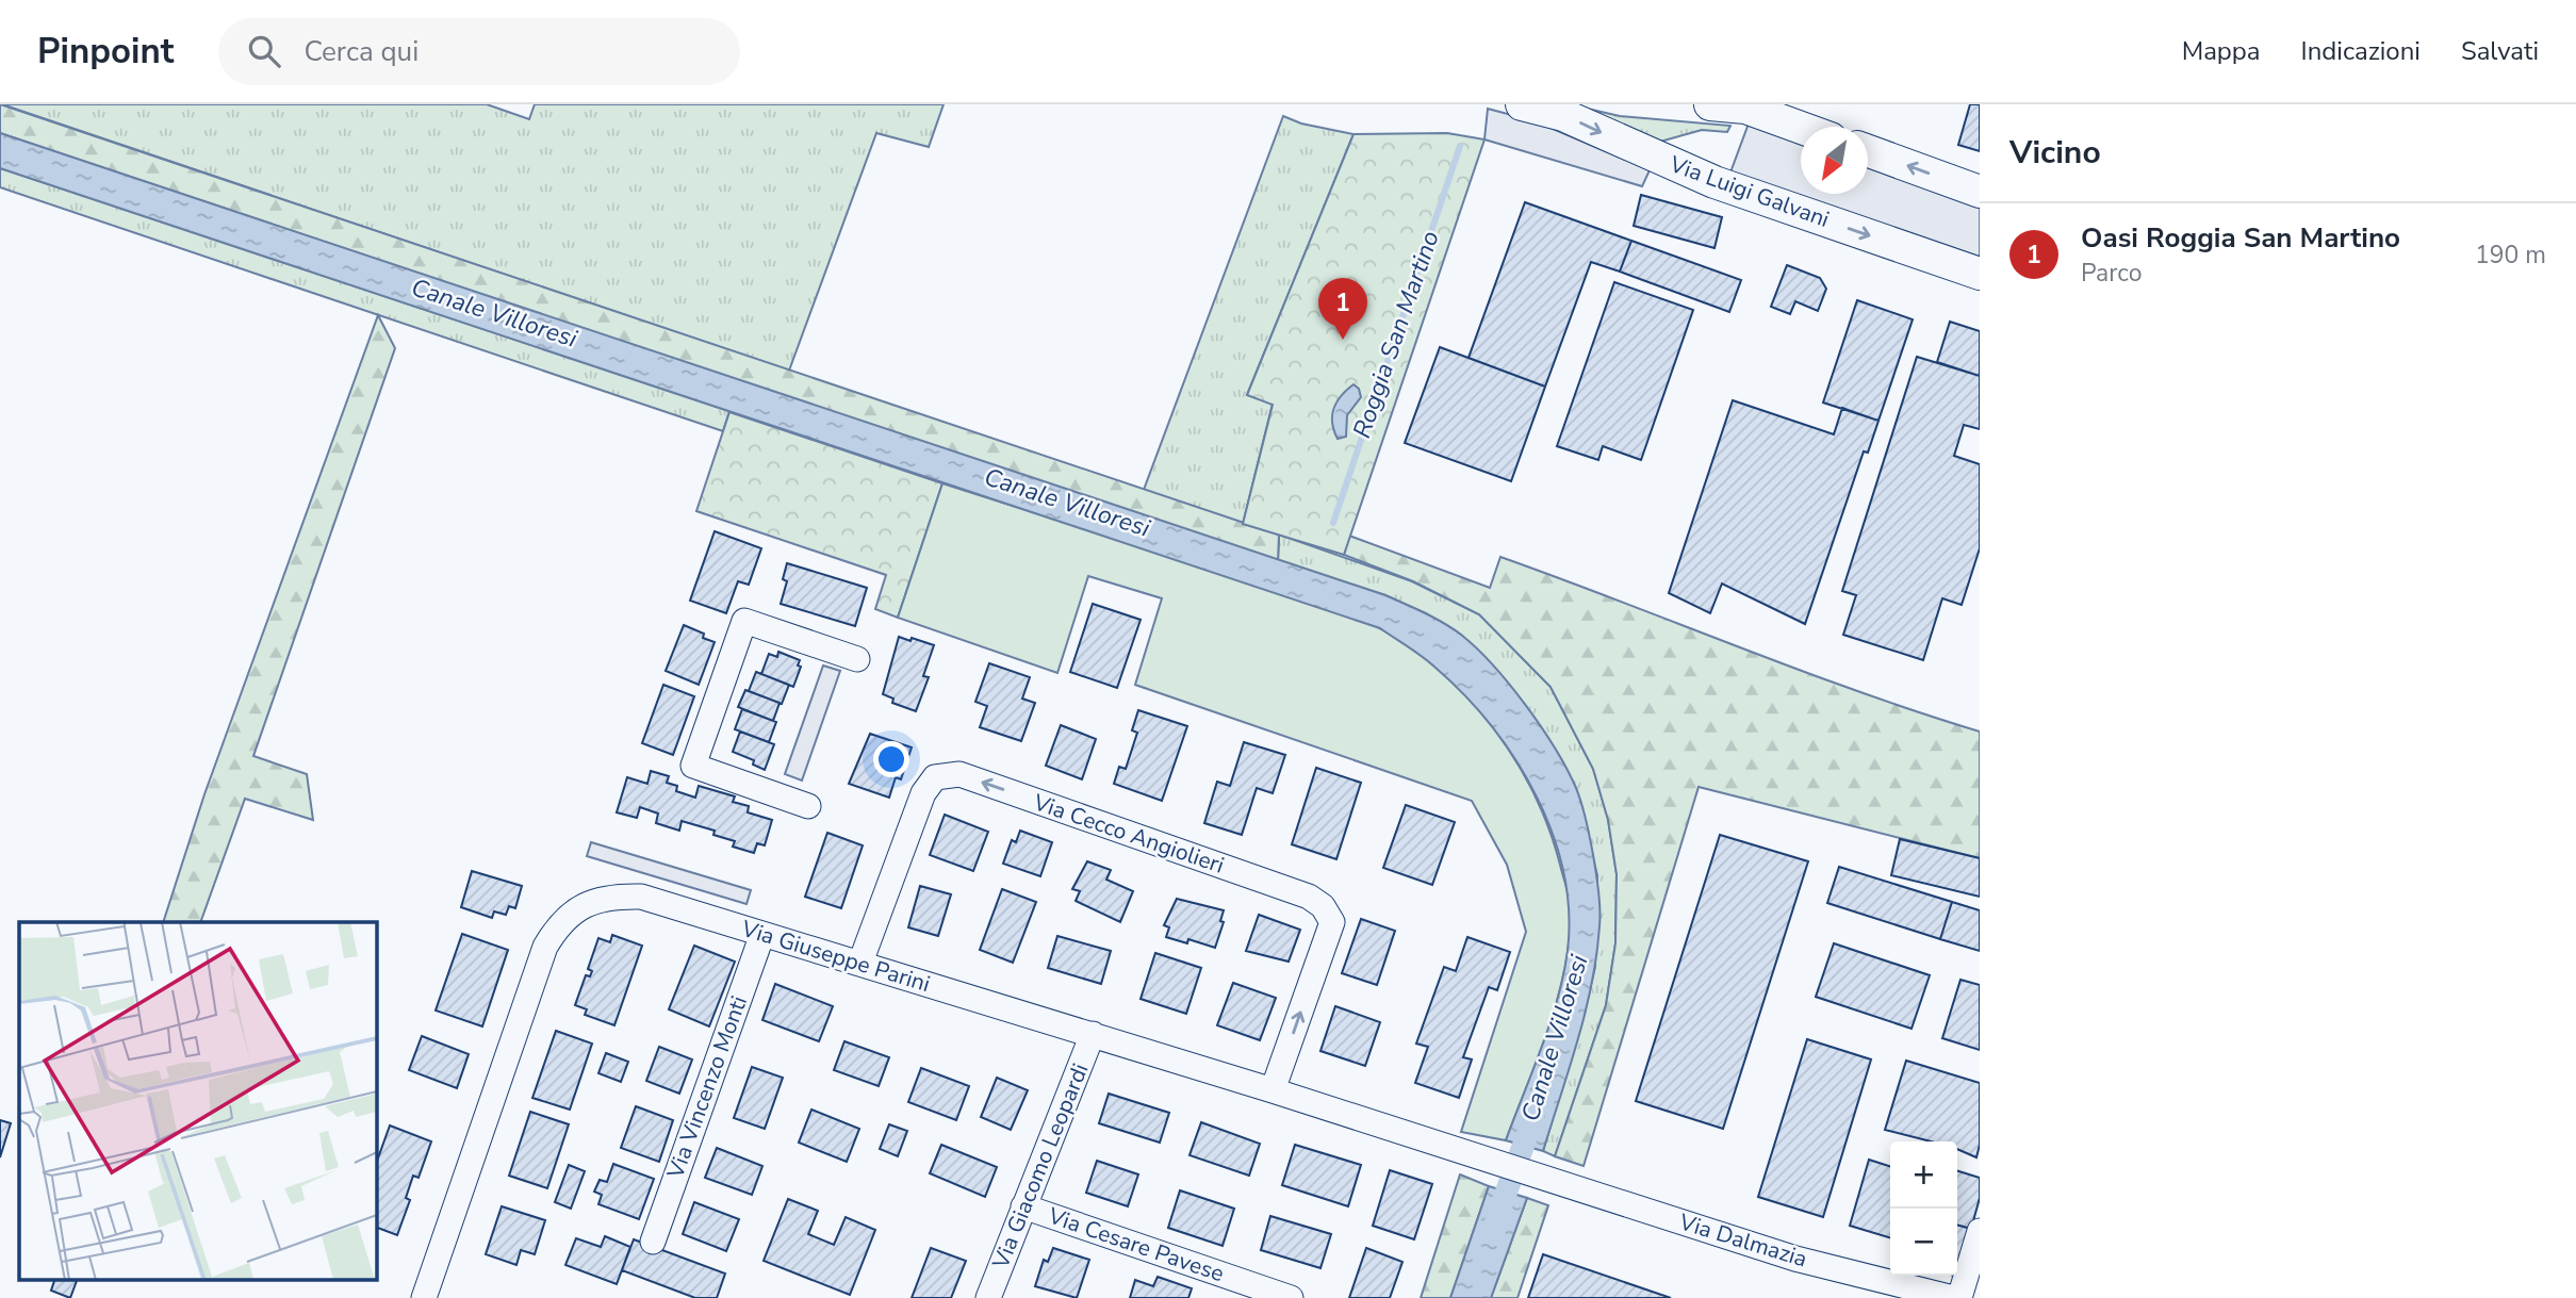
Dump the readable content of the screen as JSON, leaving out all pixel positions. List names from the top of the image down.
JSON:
{
  "streets": {
    "main road": ["Via Luigi Galvani"],
    "street": [
      "Via Cecco Angiolieri",
      "Via Giuseppe Parini",
      "Via Vincenzo Monti",
      "Via Giacomo Leopardi",
      "Via Dalmazia",
      "Via Cesare Pavese"
    ]
  },
  "crossings": [
    ["Via Cecco Angiolieri", "Via Giuseppe Parini"],
    ["Via Giuseppe Parini", "Via Vincenzo Monti"],
    ["Via Giuseppe Parini", "Via Giacomo Leopardi"],
    ["Via Giuseppe Parini", "Via Dalmazia"],
    ["Via Giacomo Leopardi", "Via Cesare Pavese"]
  ],
  "water": ["Canale Villoresi", "Roggia San Martino"],
  "north": "bottom left",
  "page": {
    "header": "Pinpoint",
    "search": "Cerca qui",
    "nav": ["Mappa", "Indicazioni", "Salvati"],
    "heading": "Vicino",
    "list": [
      {
        "mark": "1",
        "name": "Oasi Roggia San Martino",
        "note": "Parco",
        "value": "190 m"
      }
    ],
    "pins": "1",
    "map_buttons": ["+", "−"]
  }
}
